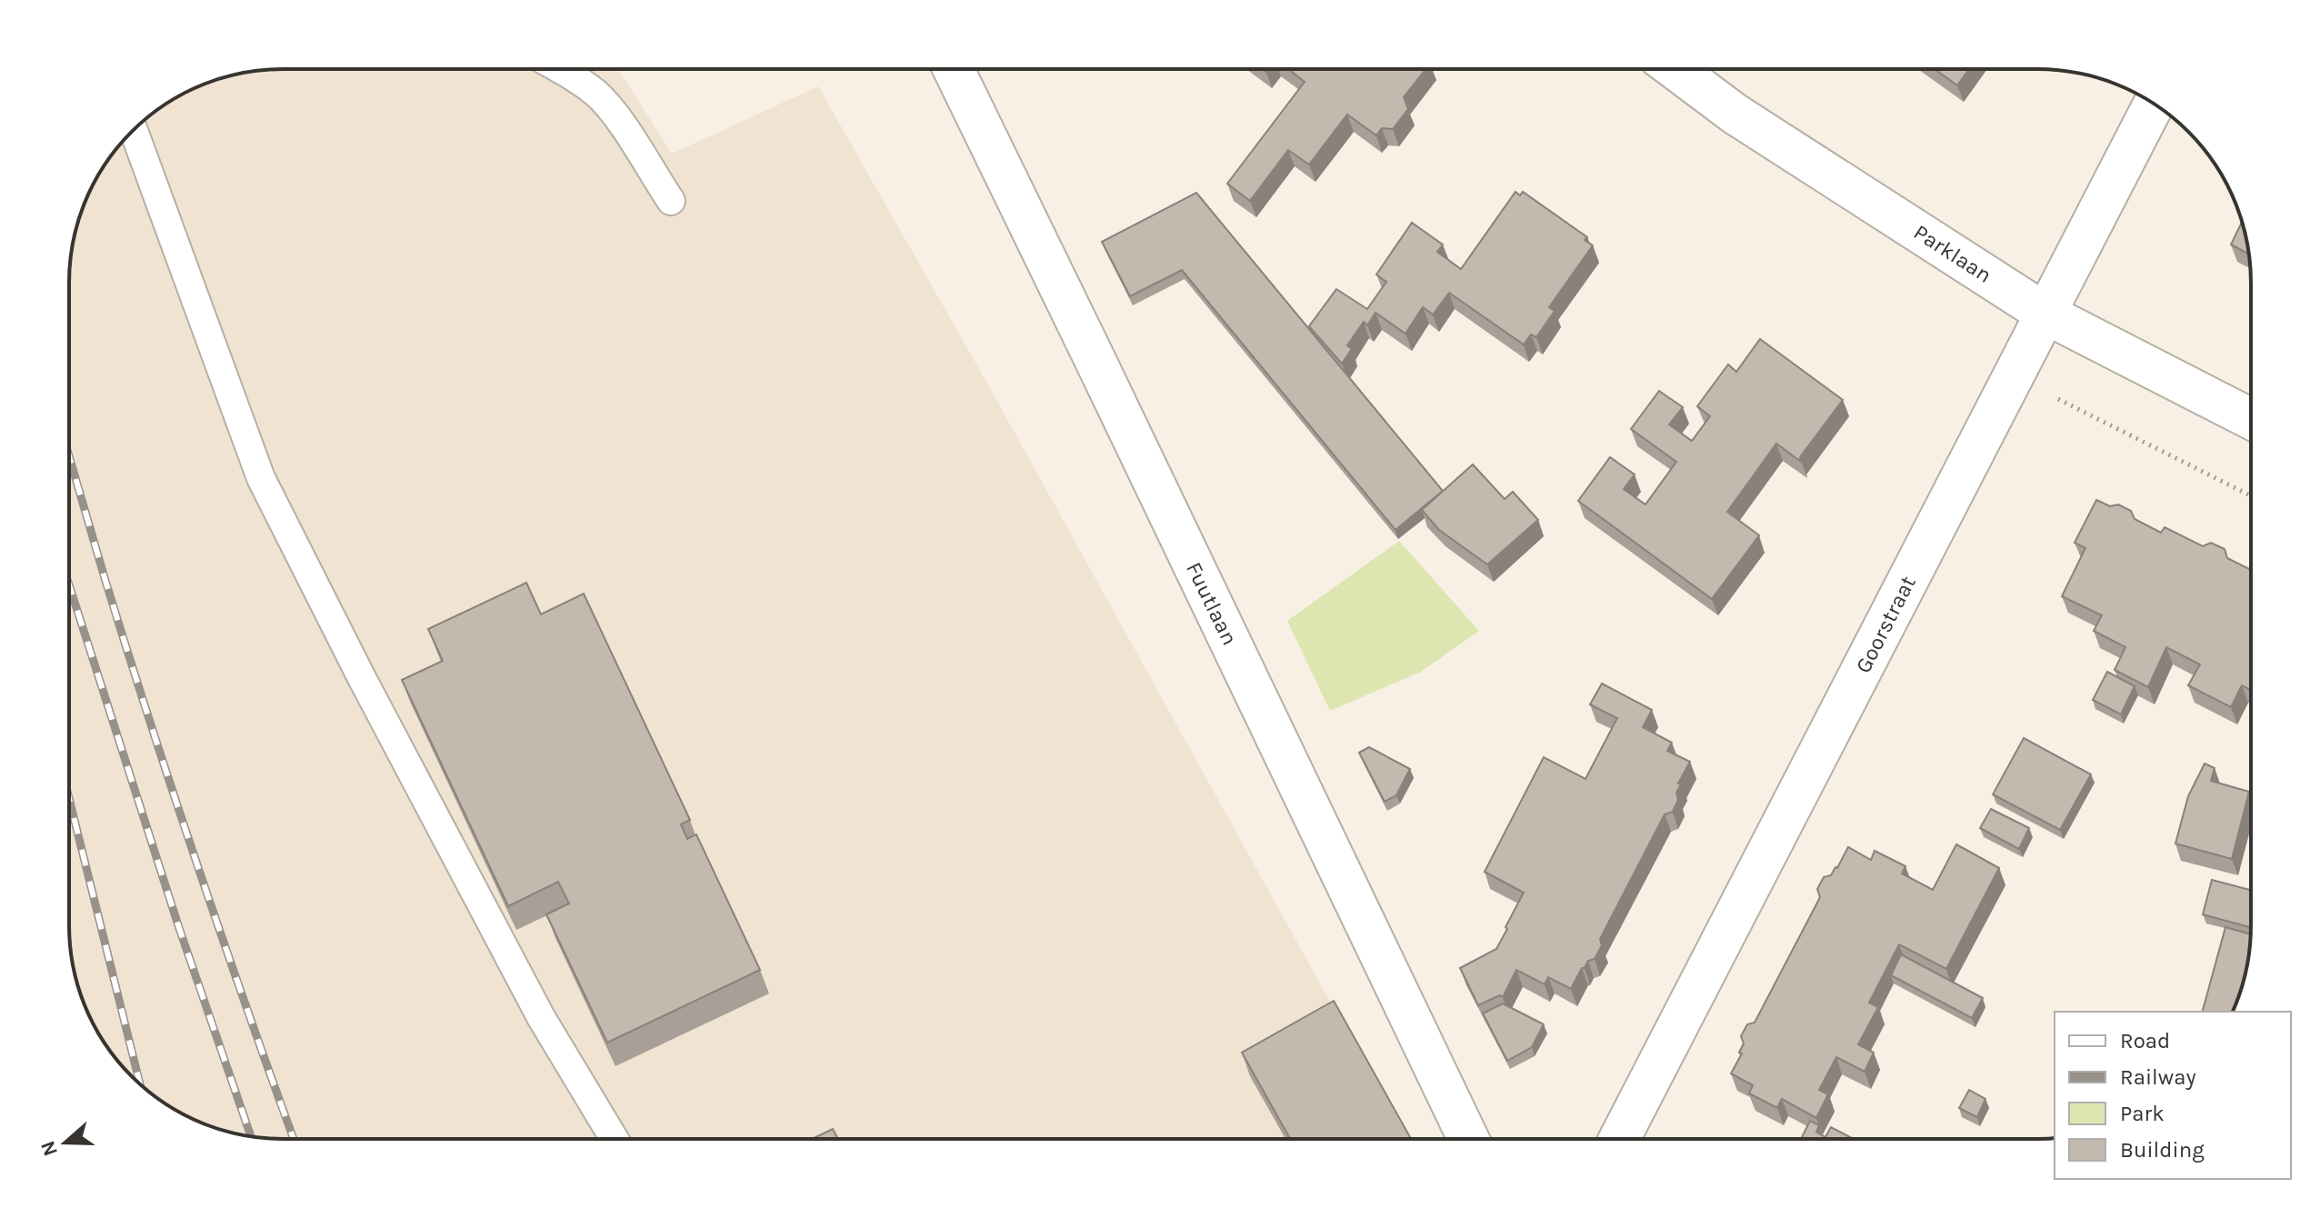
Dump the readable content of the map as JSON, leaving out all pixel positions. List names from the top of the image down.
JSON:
{
  "streets": {
    "street": ["Parklaan", "Fuutlaan", "Goorstraat"]
  },
  "crossings": [
    ["Parklaan", "Goorstraat"]
  ],
  "legend": [
    "Road",
    "Railway",
    "Park",
    "Building"
  ],
  "north": "left"
}
